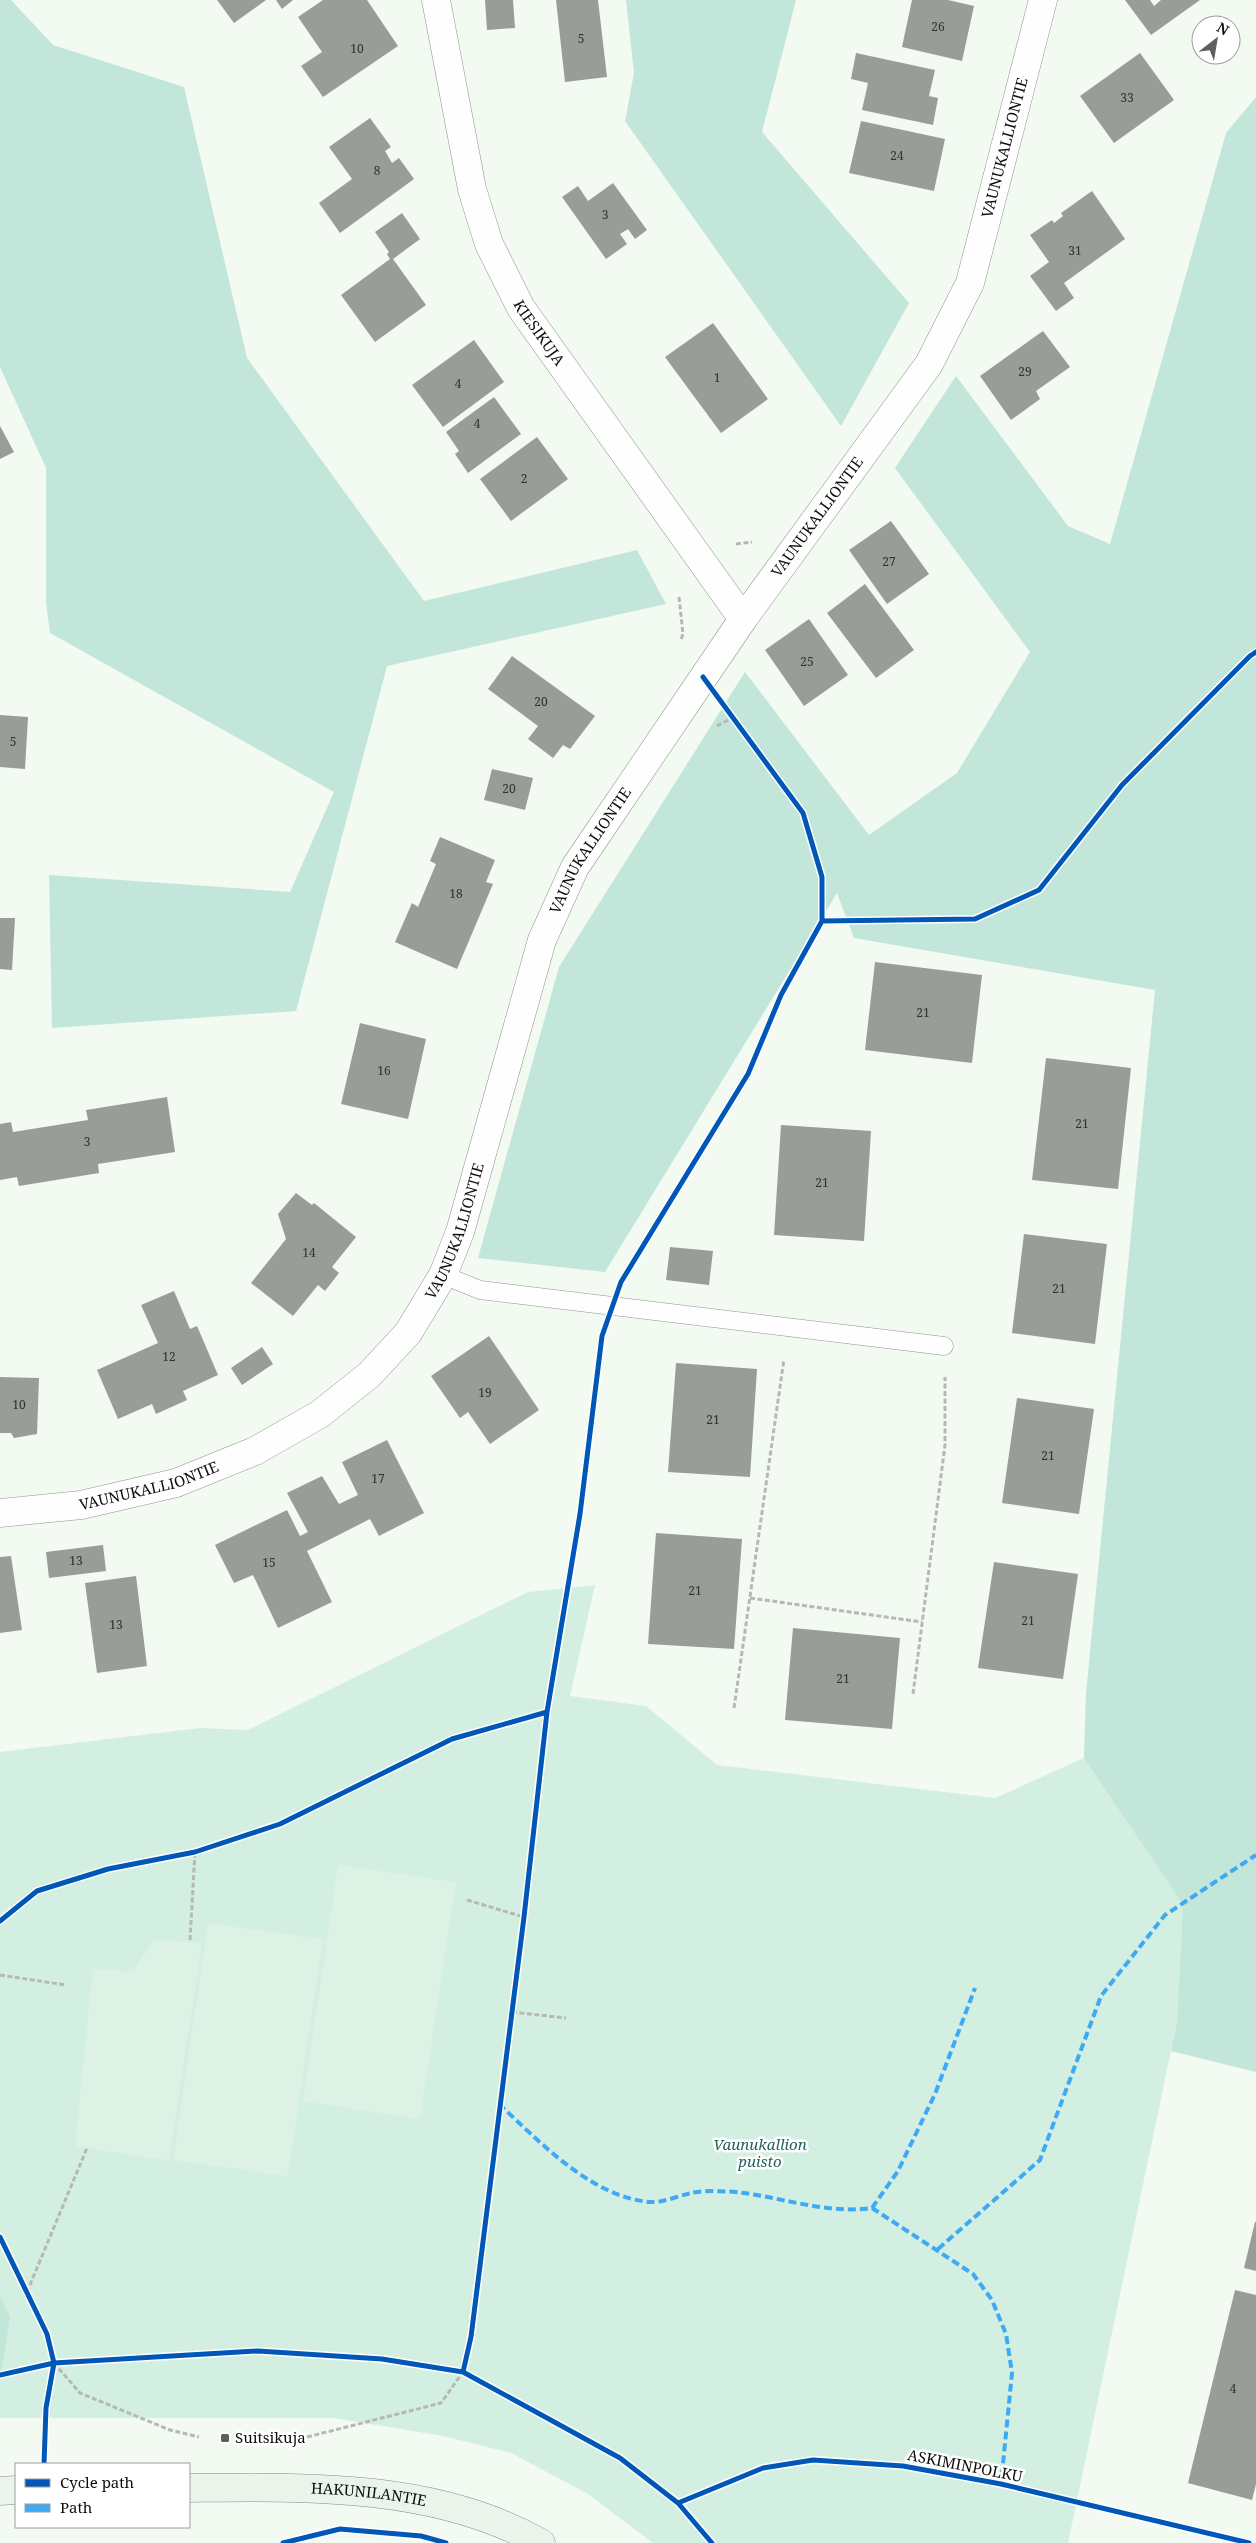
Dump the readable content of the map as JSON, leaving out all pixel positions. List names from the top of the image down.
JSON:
{
  "streets": {
    "main road": ["HAKUNILANTIE"],
    "street": ["VAUNUKALLIONTIE", "KIESIKUJA"],
    "cycle path": ["ASKIMINPOLKU"]
  },
  "crossings": [
    ["VAUNUKALLIONTIE", "KIESIKUJA"]
  ],
  "parks": ["Vaunukallion puisto"],
  "places": {
    "transit": ["Suitsikuja"]
  },
  "house_numbers": [
    "26",
    "5",
    "10",
    "33",
    "24",
    "8",
    "3",
    "31",
    "29",
    "1",
    "4",
    "4",
    "2",
    "27",
    "25",
    "20",
    "5",
    "20",
    "18",
    "21",
    "16",
    "21",
    "3",
    "21",
    "14",
    "21",
    "12",
    "19",
    "10",
    "21",
    "21",
    "17",
    "13",
    "15",
    "21",
    "21",
    "13",
    "21",
    "4"
  ],
  "legend": ["Cycle path", "Path"],
  "north": "top right"
}
